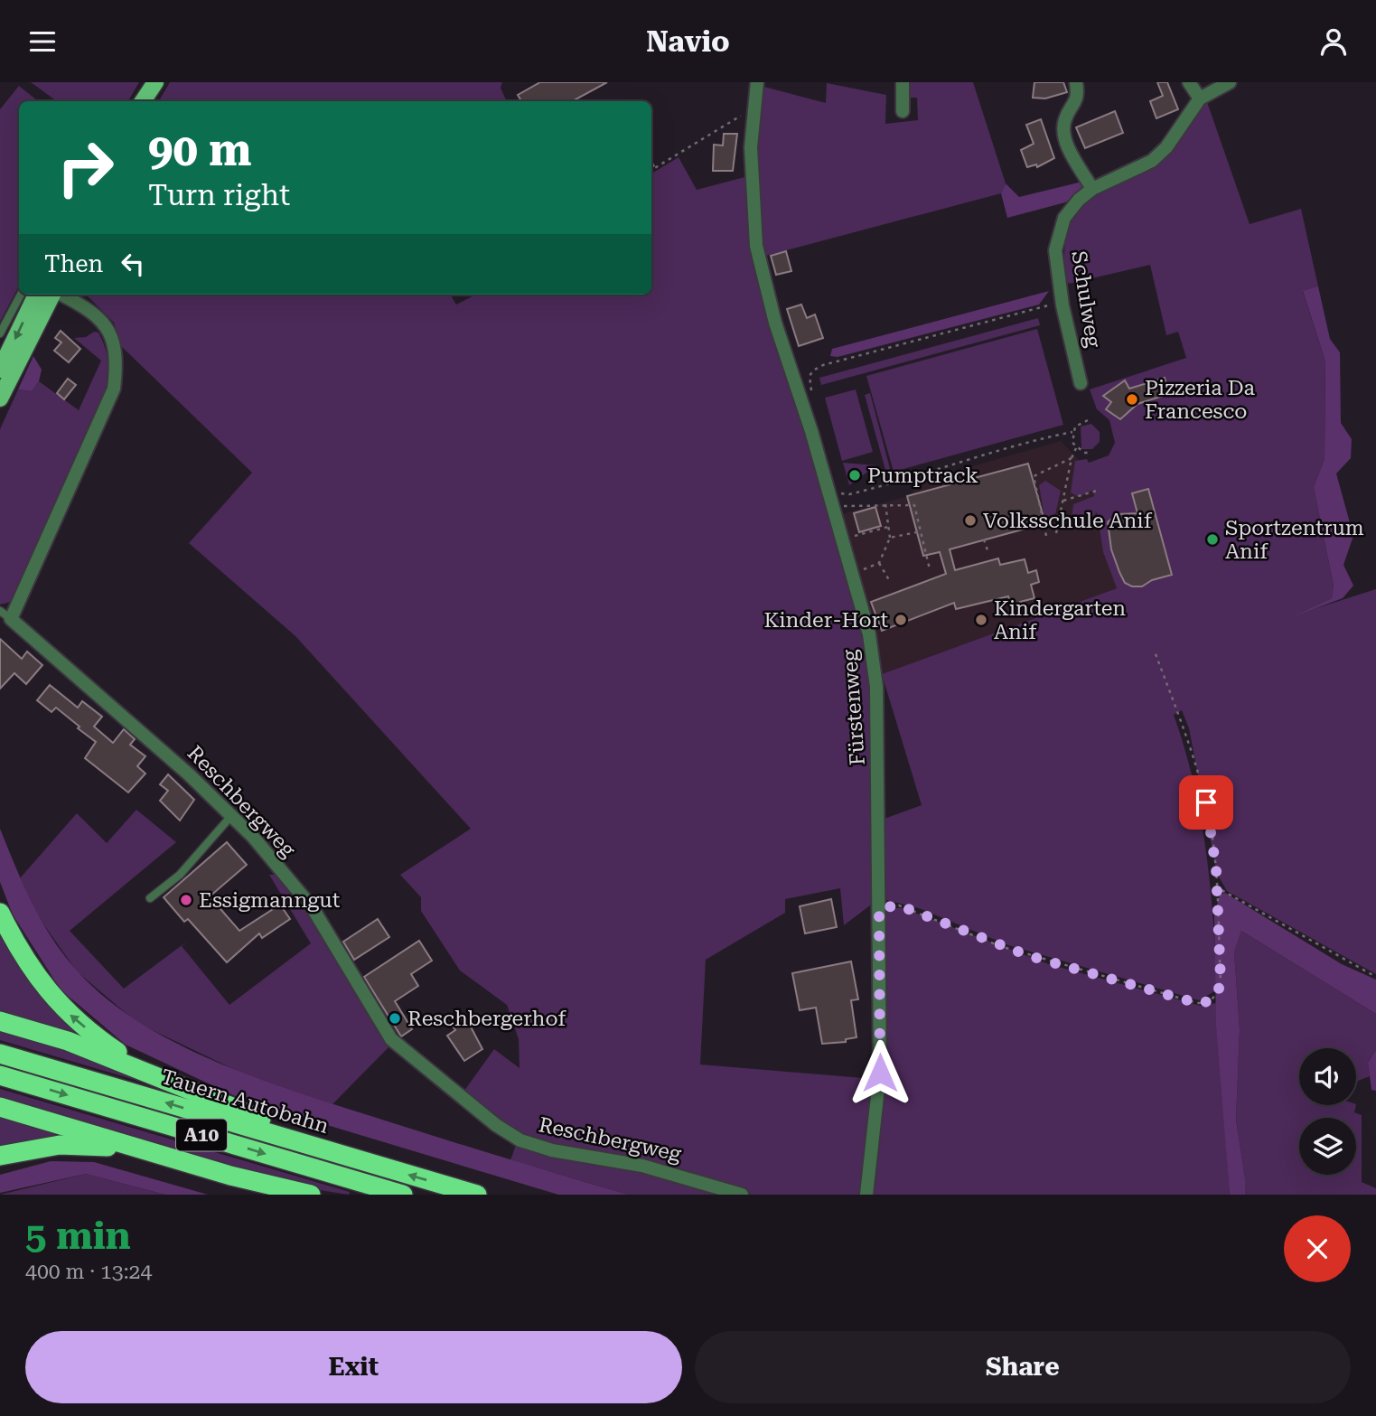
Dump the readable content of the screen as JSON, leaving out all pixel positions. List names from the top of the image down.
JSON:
{
  "streets": {
    "highway": ["Tauern Autobahn", "A10"],
    "street": ["Schulweg", "Fürstenweg", "Reschbergweg"]
  },
  "places": [
    "Pizzeria Da Francesco",
    "Pumptrack",
    "Volksschule Anif",
    "Sportzentrum Anif",
    "Kinder-Hort",
    "Kindergarten Anif",
    "Essigmanngut",
    "Reschbergerhof"
  ],
  "page": {
    "header": "Navio",
    "turn": ["90 m", "Turn right"],
    "then": "Then",
    "heading": ["5 min", "400 m · 13:24"],
    "buttons": ["Exit", "Share"]
  }
}
